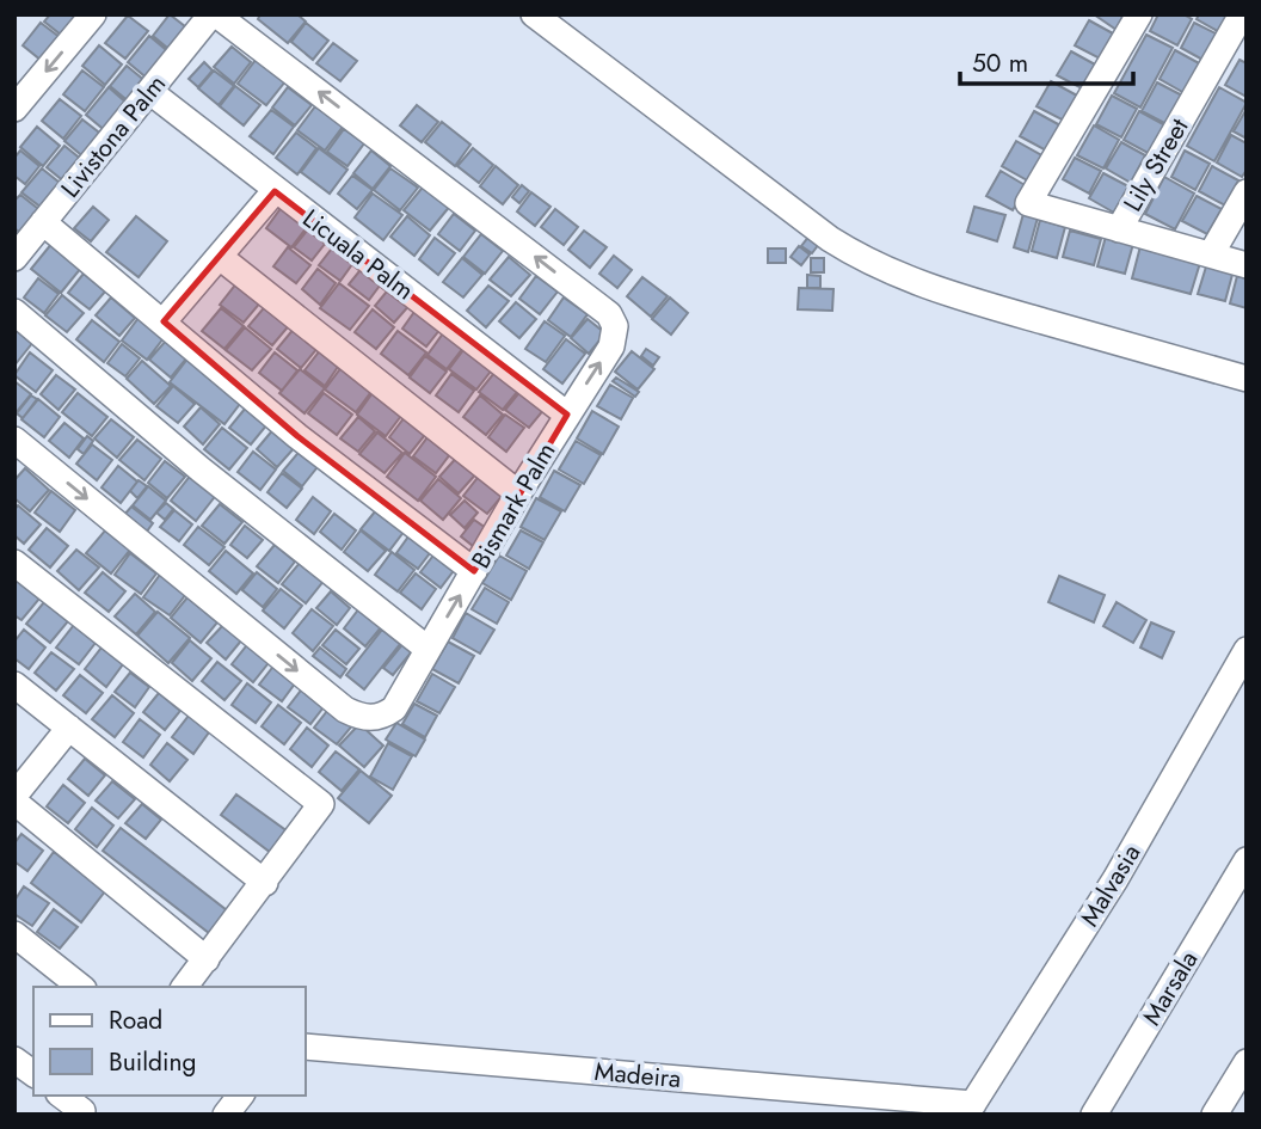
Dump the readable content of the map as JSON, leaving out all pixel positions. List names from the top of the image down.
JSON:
{
  "streets": {
    "street": [
      "Livistona Palm",
      "Lily Street",
      "Licuala Palm",
      "Bismark Palm",
      "Malvasia",
      "Marsala",
      "Madeira"
    ]
  },
  "crossings": [
    ["Livistona Palm", "Licuala Palm"],
    ["Livistona Palm", "Bismark Palm"],
    ["Licuala Palm", "Bismark Palm"],
    ["Malvasia", "Madeira"]
  ],
  "legend": ["Road", "Building"],
  "scale_bar": "50 m"
}
